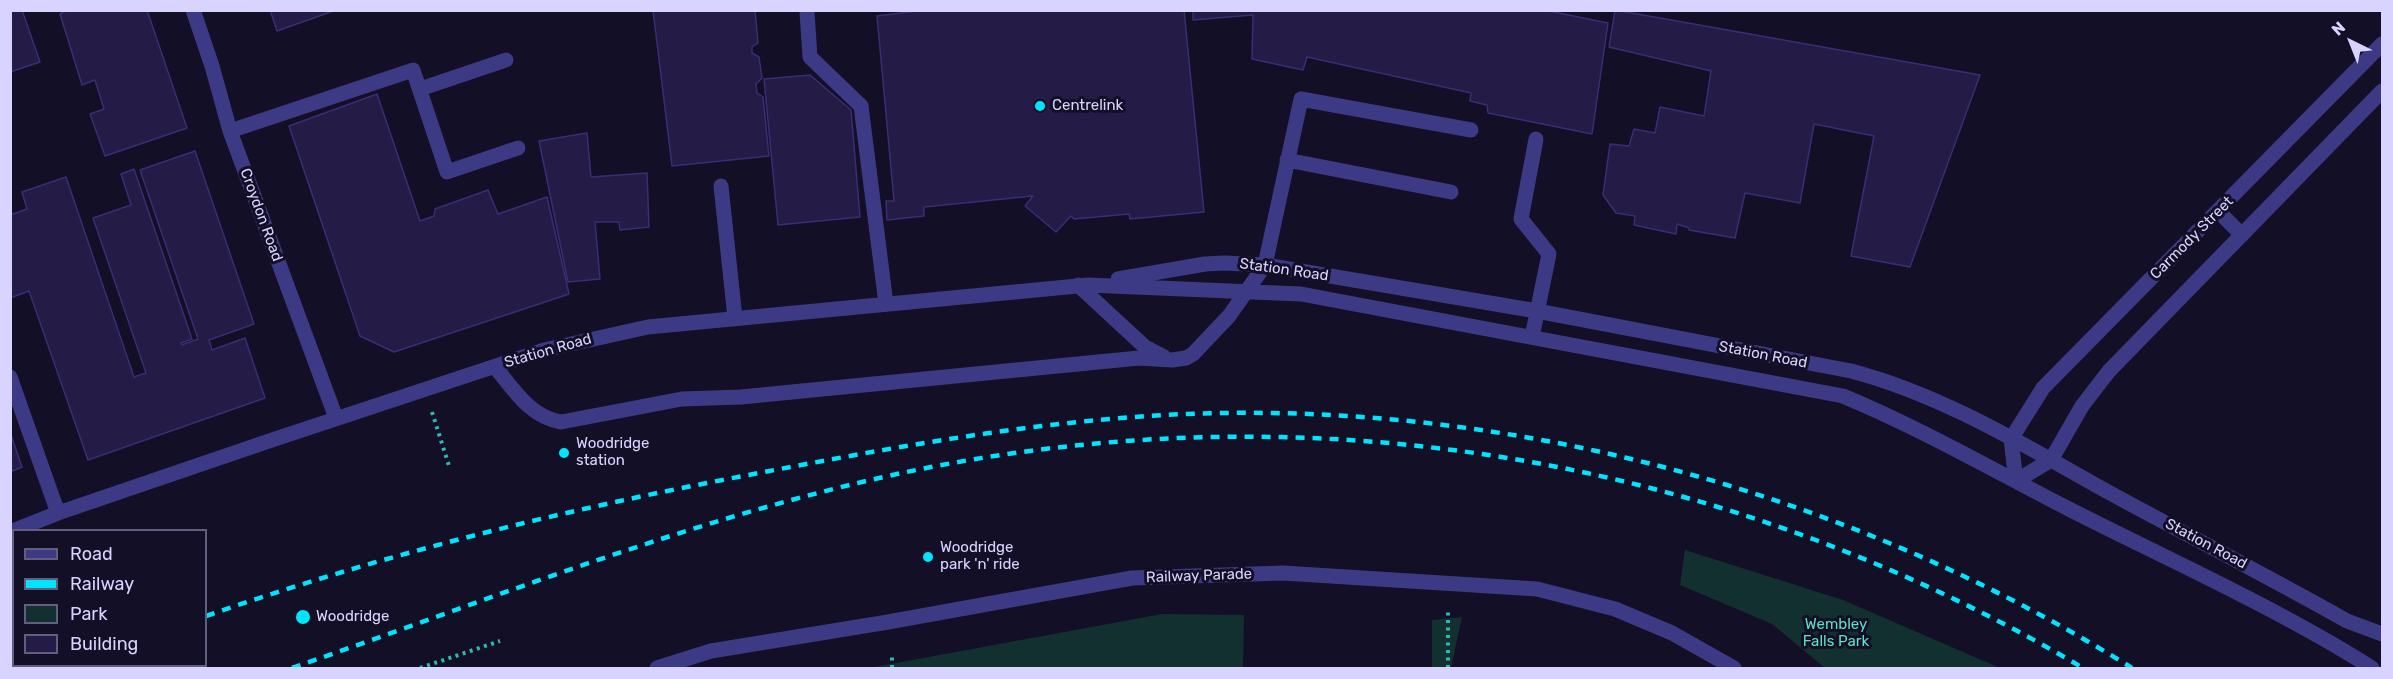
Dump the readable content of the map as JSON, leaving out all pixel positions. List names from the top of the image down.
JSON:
{
  "streets": {
    "street": [
      "Croydon Road",
      "Carmody Street",
      "Station Road",
      "Railway Parade"
    ]
  },
  "crossings": [
    ["Croydon Road", "Station Road"],
    ["Carmody Street", "Station Road"]
  ],
  "parks": ["Wembley Falls Park"],
  "places": [
    "Centrelink",
    "Woodridge station",
    "Woodridge park 'n' ride",
    "Woodridge"
  ],
  "legend": [
    "Road",
    "Railway",
    "Park",
    "Building"
  ],
  "north": "top left"
}
